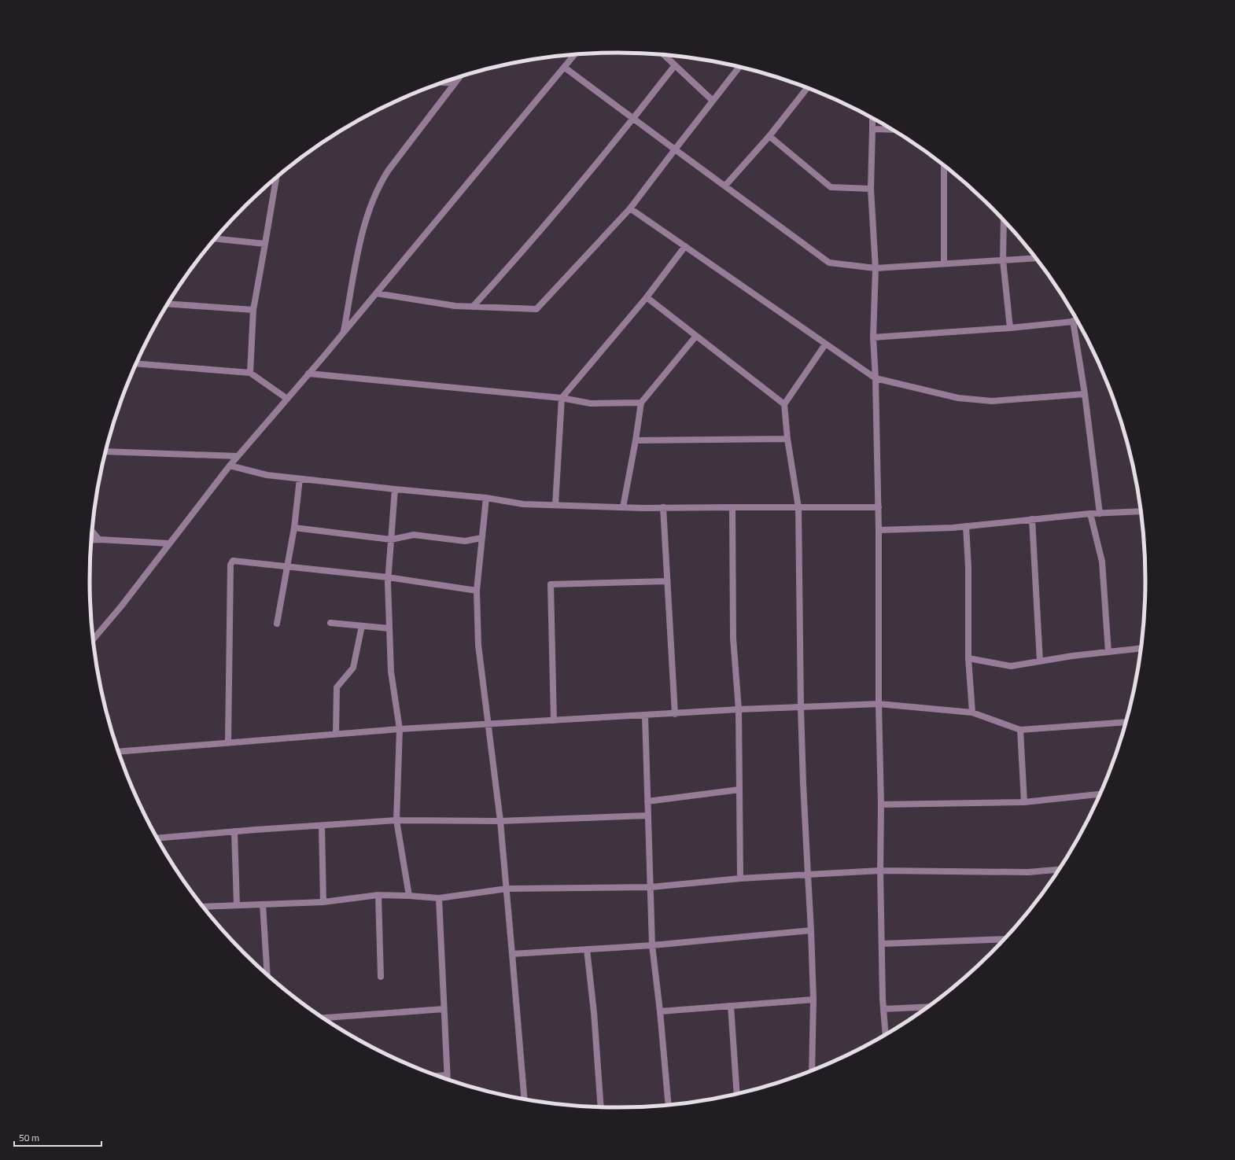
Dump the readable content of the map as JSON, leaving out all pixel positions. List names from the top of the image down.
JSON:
{
  "scale_bar": "50 m"
}
